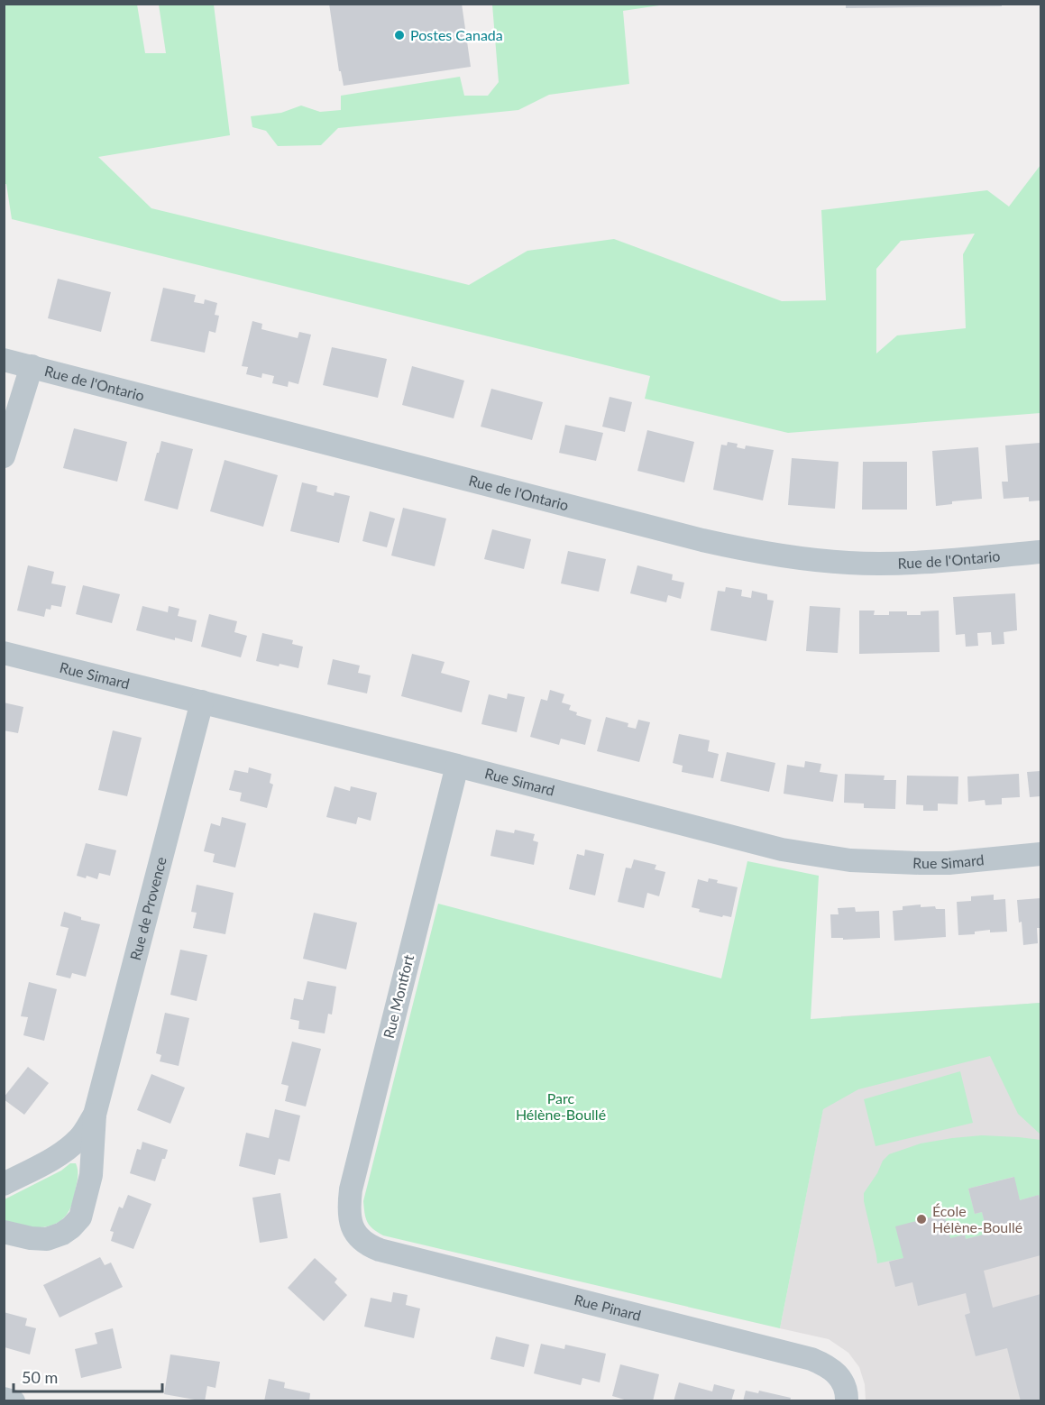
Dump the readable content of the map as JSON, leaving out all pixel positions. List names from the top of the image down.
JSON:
{
  "streets": {
    "street": [
      "Rue de l'Ontario",
      "Rue Simard",
      "Rue de Provence",
      "Rue Montfort",
      "Rue Pinard"
    ]
  },
  "crossings": [
    ["Rue Simard", "Rue de Provence"],
    ["Rue Simard", "Rue Montfort"],
    ["Rue Montfort", "Rue Pinard"]
  ],
  "parks": ["Parc Hélène-Boullé"],
  "places": ["Postes Canada", "École Hélène-Boullé"],
  "scale_bar": "50 m"
}
